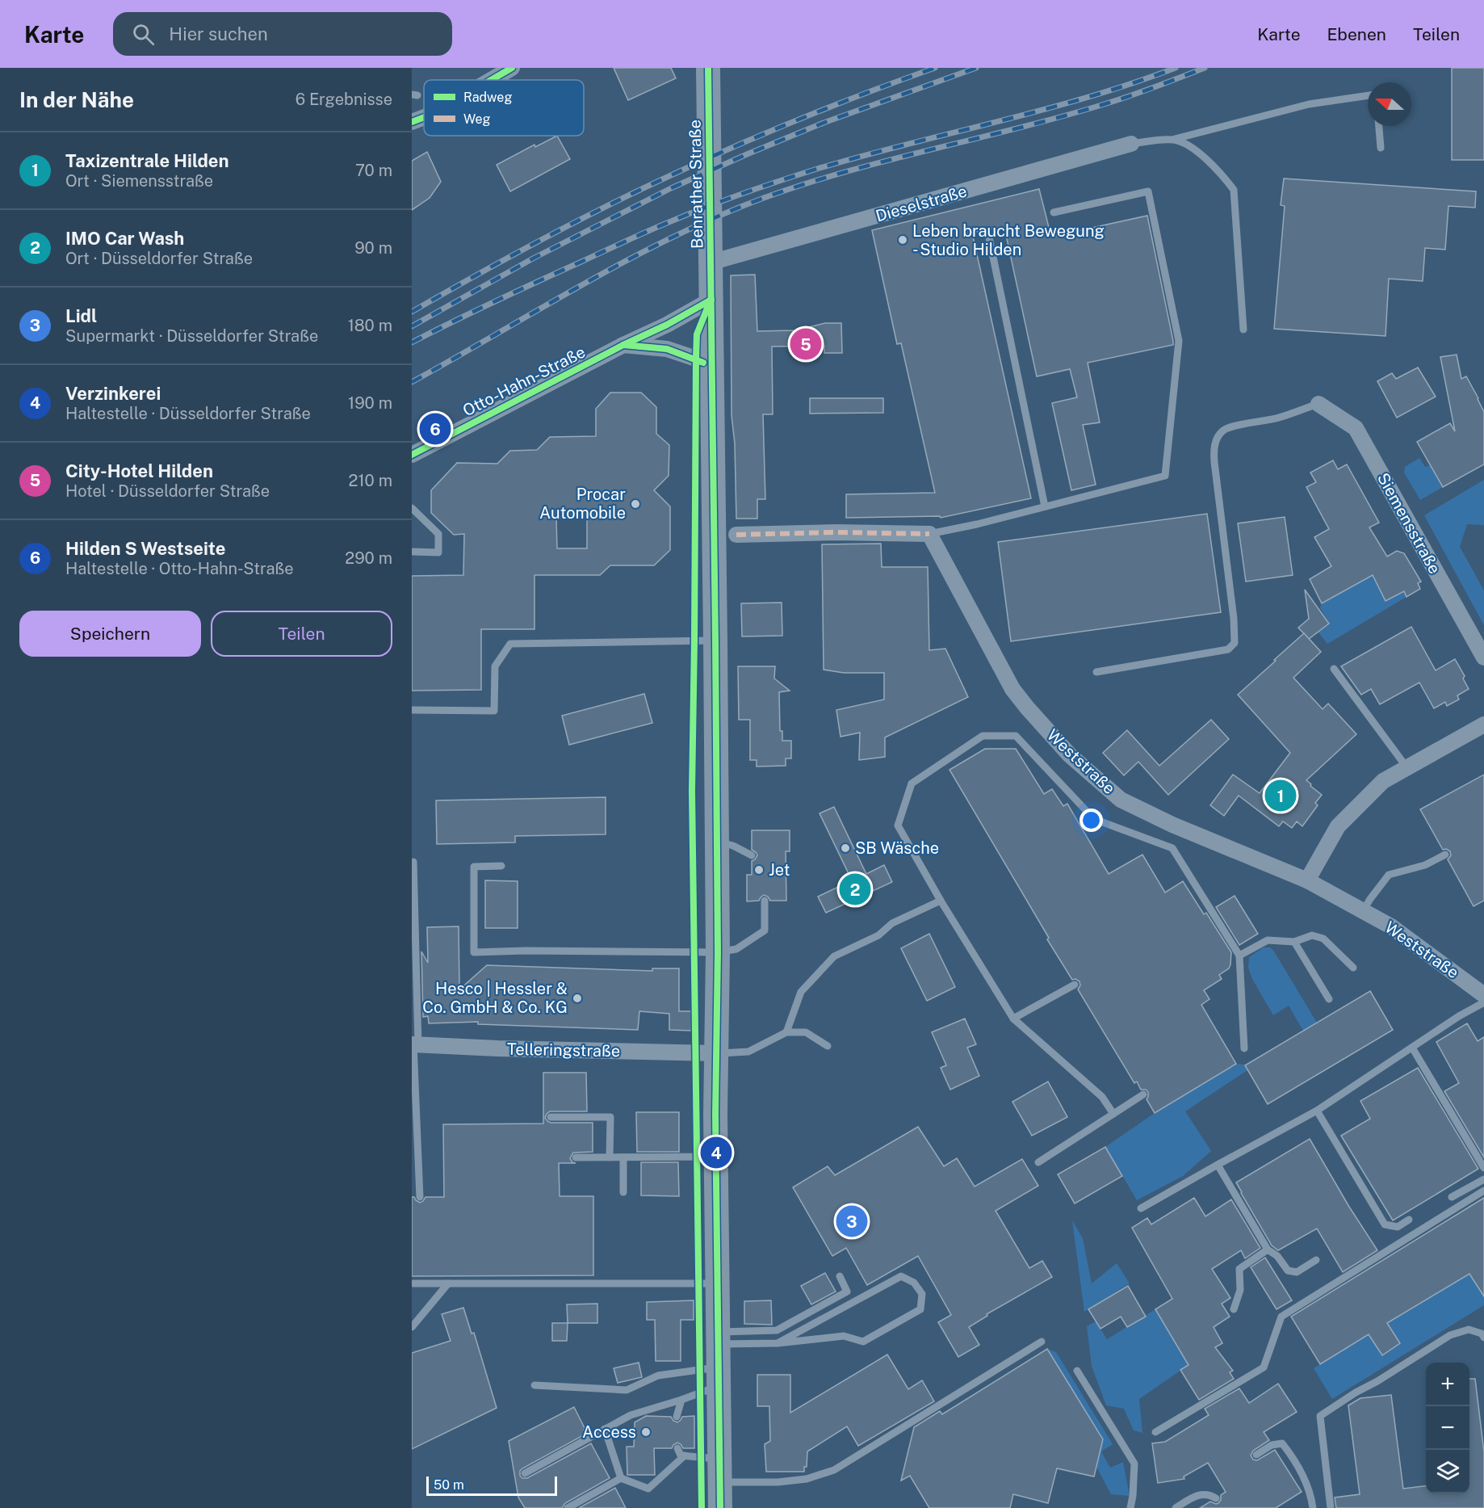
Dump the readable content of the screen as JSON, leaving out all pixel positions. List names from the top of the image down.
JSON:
{
  "streets": {
    "main road": ["Benrather Straße"],
    "street": [
      "Dieselstraße",
      "Otto-Hahn-Straße",
      "Siemensstraße",
      "Weststraße",
      "Telleringstraße"
    ]
  },
  "crossings": [
    ["Benrather Straße", "Dieselstraße"],
    ["Benrather Straße", "Otto-Hahn-Straße"],
    ["Benrather Straße", "Telleringstraße"]
  ],
  "places": [
    "Leben braucht Bewegung - Studio Hilden",
    "Procar Automobile",
    "SB Wäsche",
    "Jet",
    "Hesco | Hessler & Co. GmbH & Co. KG",
    "Access"
  ],
  "legend": ["Radweg", "Weg"],
  "scale_bar": "50 m",
  "north": "left",
  "page": {
    "header": "Karte",
    "search": "Hier suchen",
    "nav": ["Karte", "Ebenen", "Teilen"],
    "heading": ["In der Nähe", "6 Ergebnisse"],
    "list": [
      {
        "mark": "1",
        "name": "Taxizentrale Hilden",
        "note": "Ort · Siemensstraße",
        "value": "70 m"
      },
      {
        "mark": "2",
        "name": "IMO Car Wash",
        "note": "Ort · Düsseldorfer Straße",
        "value": "90 m"
      },
      {
        "mark": "3",
        "name": "Lidl",
        "note": "Supermarkt · Düsseldorfer Straße",
        "value": "180 m"
      },
      {
        "mark": "4",
        "name": "Verzinkerei",
        "note": "Haltestelle · Düsseldorfer Straße",
        "value": "190 m"
      },
      {
        "mark": "5",
        "name": "City-Hotel Hilden",
        "note": "Hotel · Düsseldorfer Straße",
        "value": "210 m"
      },
      {
        "mark": "6",
        "name": "Hilden S Westseite",
        "note": "Haltestelle · Otto-Hahn-Straße",
        "value": "290 m"
      }
    ],
    "pins": [
      "5",
      "6",
      "1",
      "2",
      "4",
      "3"
    ],
    "buttons": ["Speichern", "Teilen"],
    "map_buttons": ["+", "−"],
    "scale": "50 m"
  }
}
